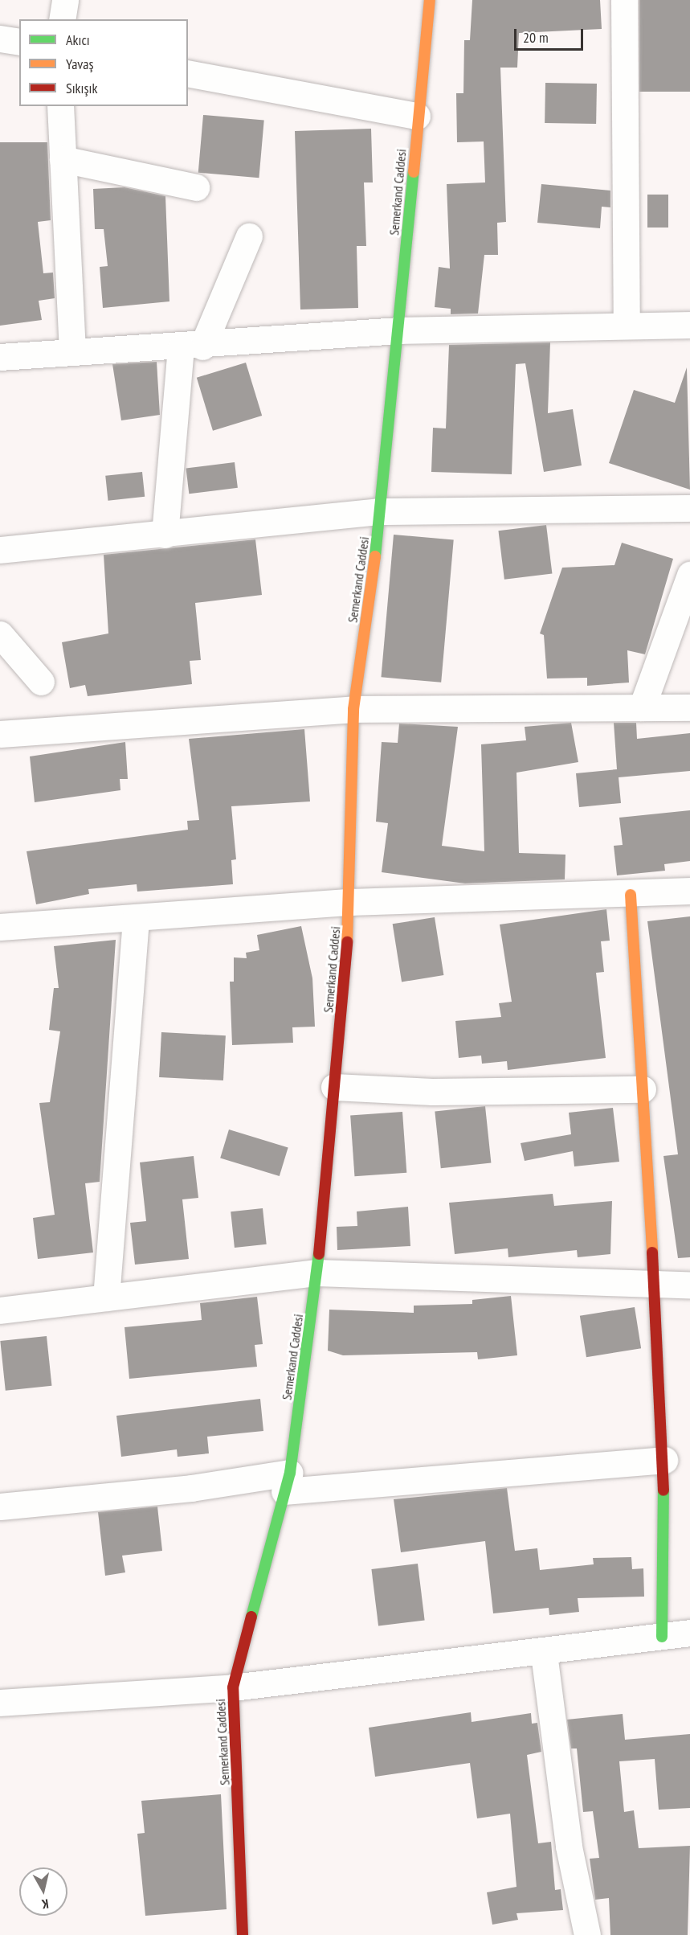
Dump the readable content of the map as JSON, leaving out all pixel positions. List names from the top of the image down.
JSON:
{
  "streets": {
    "street": ["Semerkand Caddesi"]
  },
  "legend": ["Akıcı", "Yavaş", "Sıkışık"],
  "scale_bar": "20 m",
  "north": "bottom"
}
